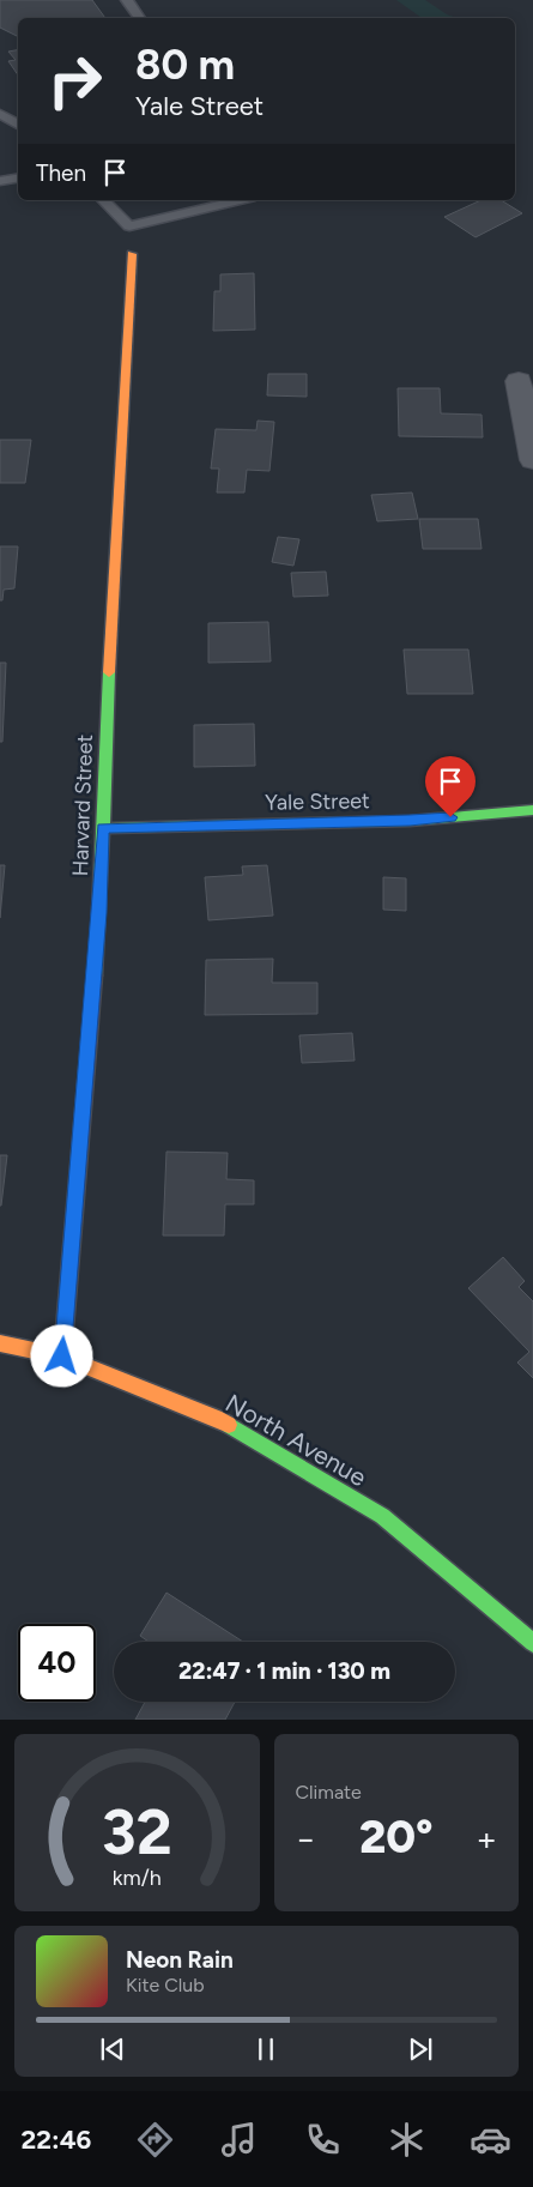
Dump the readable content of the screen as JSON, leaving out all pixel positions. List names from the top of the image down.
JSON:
{
  "streets": {
    "street": ["Yale Street", "Harvard Street", "North Avenue"]
  },
  "crossings": [
    ["Yale Street", "Harvard Street"],
    ["Harvard Street", "North Avenue"]
  ],
  "page": {
    "turn": ["80 m", "Yale Street"],
    "then": "Then",
    "limit": "40",
    "trip": "22:47 · 1 min · 130 m",
    "tile": "Climate",
    "heat": ["−", "20°", "+"],
    "song": ["Neon Rain", "Kite Club"],
    "tabs": "22:46",
    "gauge": ["32", "km/h"]
  }
}
